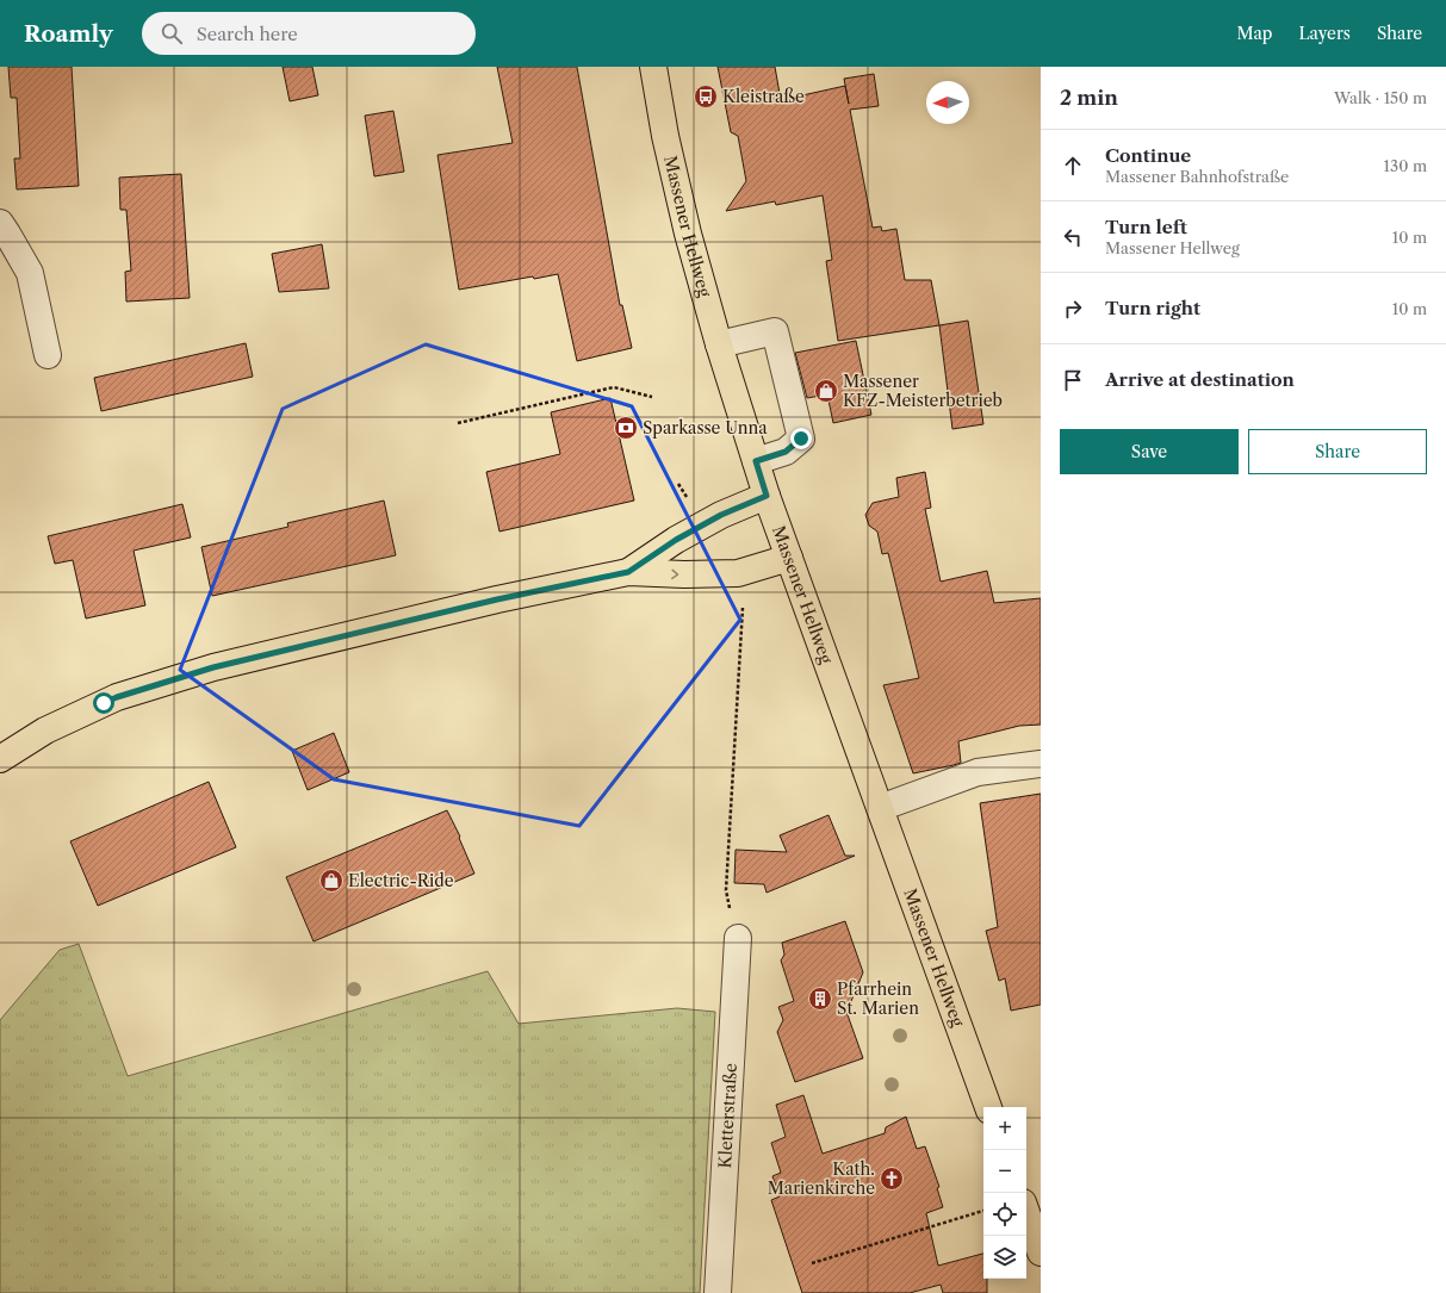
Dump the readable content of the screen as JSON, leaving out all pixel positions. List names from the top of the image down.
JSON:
{
  "streets": {
    "main road": ["Massener Hellweg"],
    "street": ["Kletterstraße"]
  },
  "places": {
    "bus stop": ["Kleistraße"],
    "shop": ["Massener KFZ-Meisterbetrieb", "Electric-Ride"],
    "bank": ["Sparkasse Unna"],
    "building": ["Pfarrhein St. Marien"],
    "church": ["Kath. Marienkirche"]
  },
  "north": "left",
  "page": {
    "header": "Roamly",
    "search": "Search here",
    "nav": ["Map", "Layers", "Share"],
    "heading": ["2 min", "Walk · 150 m"],
    "list": [
      ["Continue", "Massener Bahnhofstraße", "130 m"],
      ["Turn left", "Massener Hellweg", "10 m"],
      ["Turn right", "10 m"],
      "Arrive at destination"
    ],
    "buttons": ["Save", "Share"],
    "map_buttons": ["+", "−"]
  }
}
